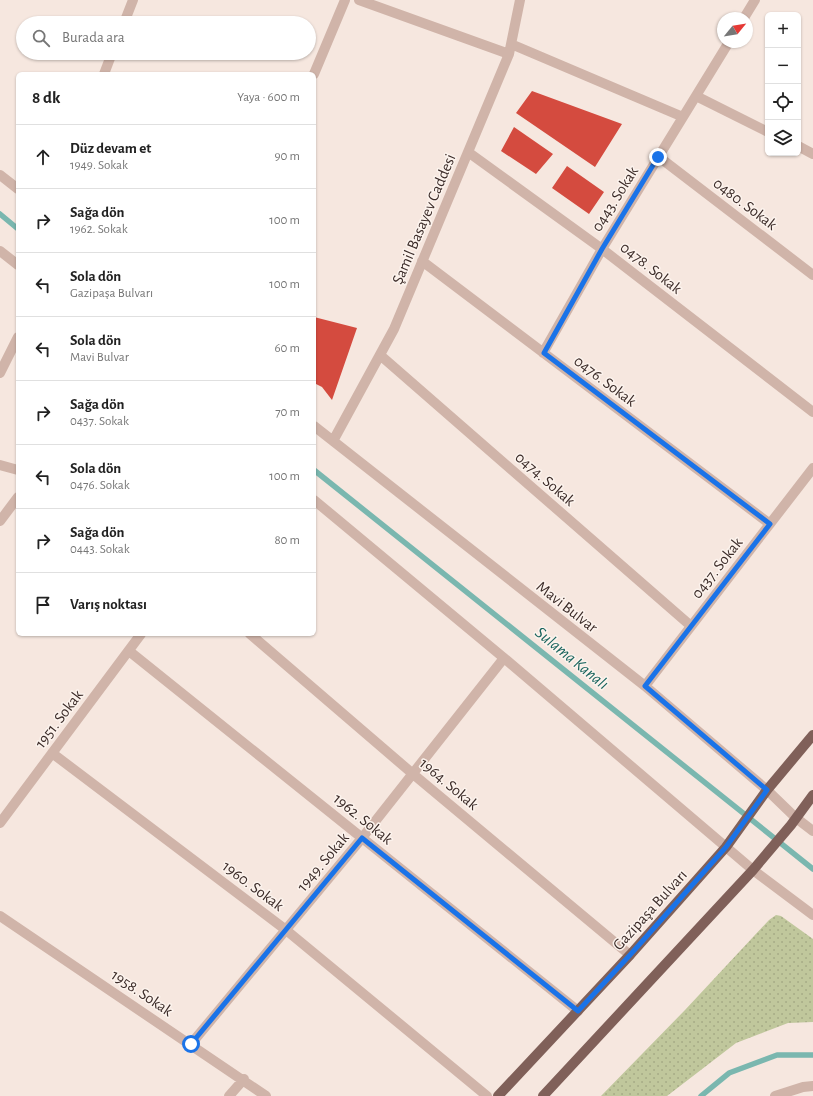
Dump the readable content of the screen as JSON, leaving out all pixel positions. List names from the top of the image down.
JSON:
{
  "streets": {
    "main road": ["Gazipaşa Bulvarı"],
    "street": [
      "0443. Sokak",
      "0480. Sokak",
      "Şamil Basayev Caddesi",
      "0478. Sokak",
      "0476. Sokak",
      "0474. Sokak",
      "0437. Sokak",
      "Mavi Bulvar",
      "1951. Sokak",
      "1964. Sokak",
      "1962. Sokak",
      "1949. Sokak",
      "1960. Sokak",
      "1958. Sokak"
    ]
  },
  "crossings": [
    ["0443. Sokak", "0480. Sokak"],
    ["0443. Sokak", "0478. Sokak"],
    ["0443. Sokak", "0476. Sokak"],
    ["Şamil Basayev Caddesi", "0478. Sokak"],
    ["Şamil Basayev Caddesi", "0476. Sokak"],
    ["Şamil Basayev Caddesi", "0474. Sokak"],
    ["Şamil Basayev Caddesi", "Mavi Bulvar"],
    ["0476. Sokak", "0437. Sokak"],
    ["0474. Sokak", "0437. Sokak"],
    ["0437. Sokak", "Mavi Bulvar"],
    ["Mavi Bulvar", "Gazipaşa Bulvarı"],
    ["1951. Sokak", "1962. Sokak"],
    ["1951. Sokak", "1960. Sokak"],
    ["1964. Sokak", "1949. Sokak"],
    ["1964. Sokak", "Gazipaşa Bulvarı"],
    ["1962. Sokak", "1949. Sokak"],
    ["1962. Sokak", "Gazipaşa Bulvarı"],
    ["1949. Sokak", "1960. Sokak"],
    ["1949. Sokak", "1958. Sokak"]
  ],
  "water": ["Sulama Kanalı"],
  "north": "top right",
  "page": {
    "map_buttons": ["+", "−"],
    "search": "Burada ara",
    "heading": ["8 dk", "Yaya · 600 m"],
    "list": [
      ["Düz devam et", "1949. Sokak", "90 m"],
      ["Sağa dön", "1962. Sokak", "100 m"],
      ["Sola dön", "Gazipaşa Bulvarı", "100 m"],
      ["Sola dön", "Mavi Bulvar", "60 m"],
      ["Sağa dön", "0437. Sokak", "70 m"],
      ["Sola dön", "0476. Sokak", "100 m"],
      ["Sağa dön", "0443. Sokak", "80 m"],
      "Varış noktası"
    ]
  }
}
